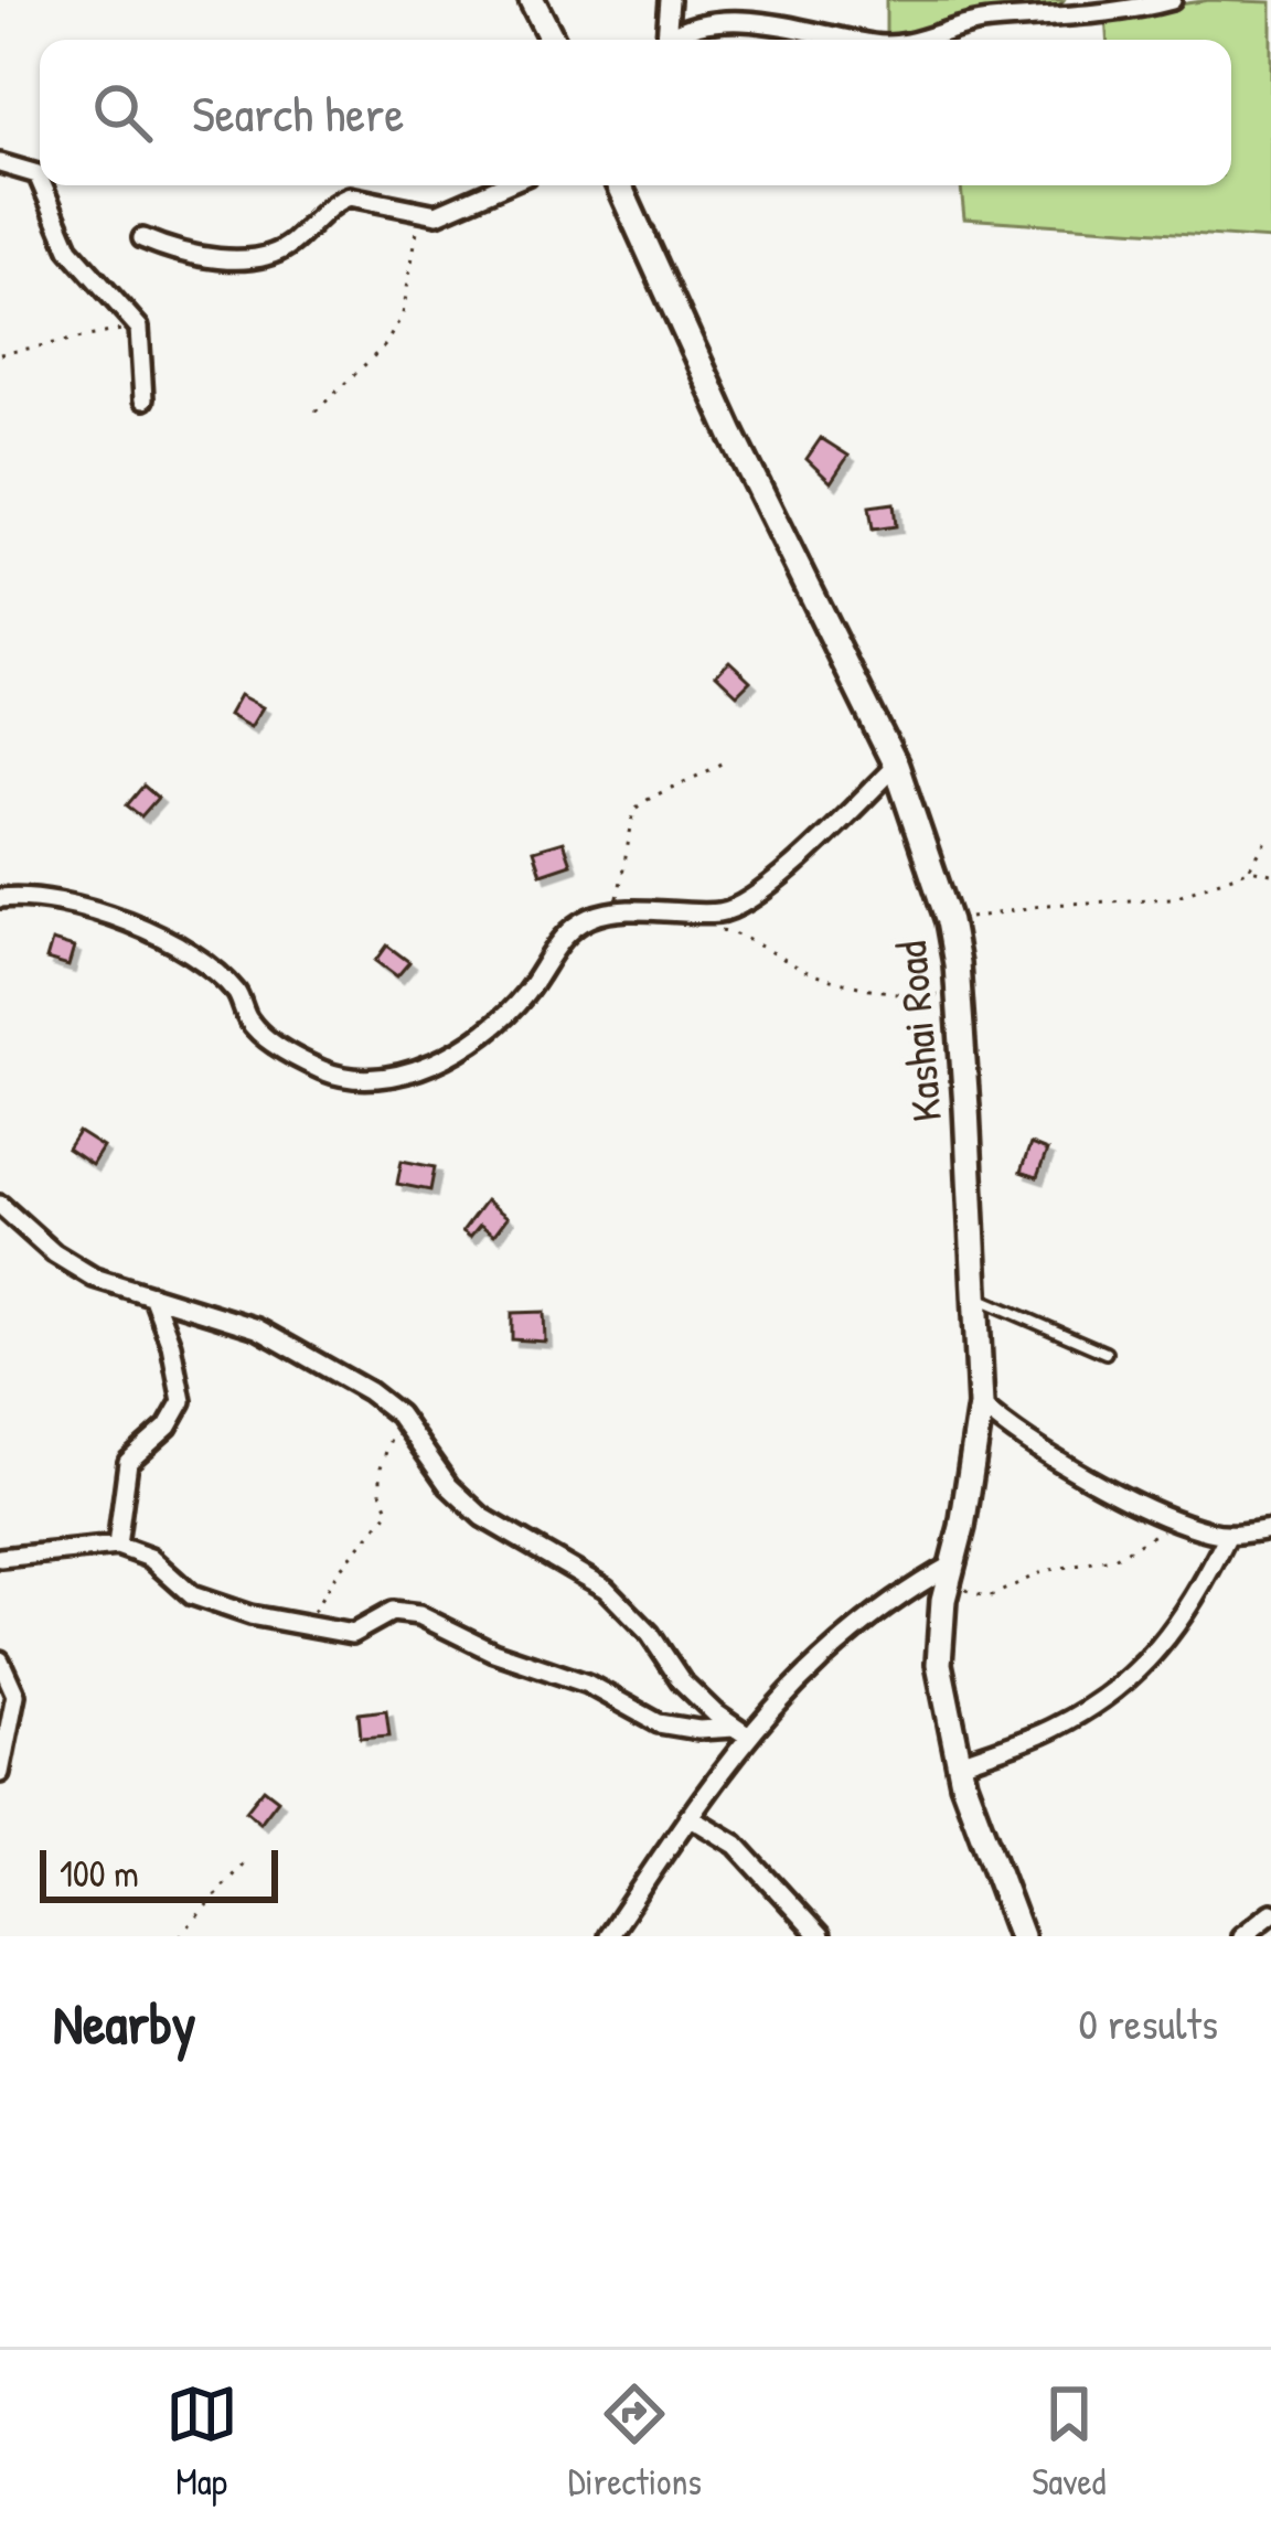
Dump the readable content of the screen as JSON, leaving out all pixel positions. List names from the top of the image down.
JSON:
{
  "streets": {
    "street": ["Kashai Road"]
  },
  "scale_bar": "100 m",
  "page": {
    "search": "Search here",
    "scale": "100 m",
    "heading": ["Nearby", "0 results"],
    "nav": ["Map", "Directions", "Saved"]
  }
}
